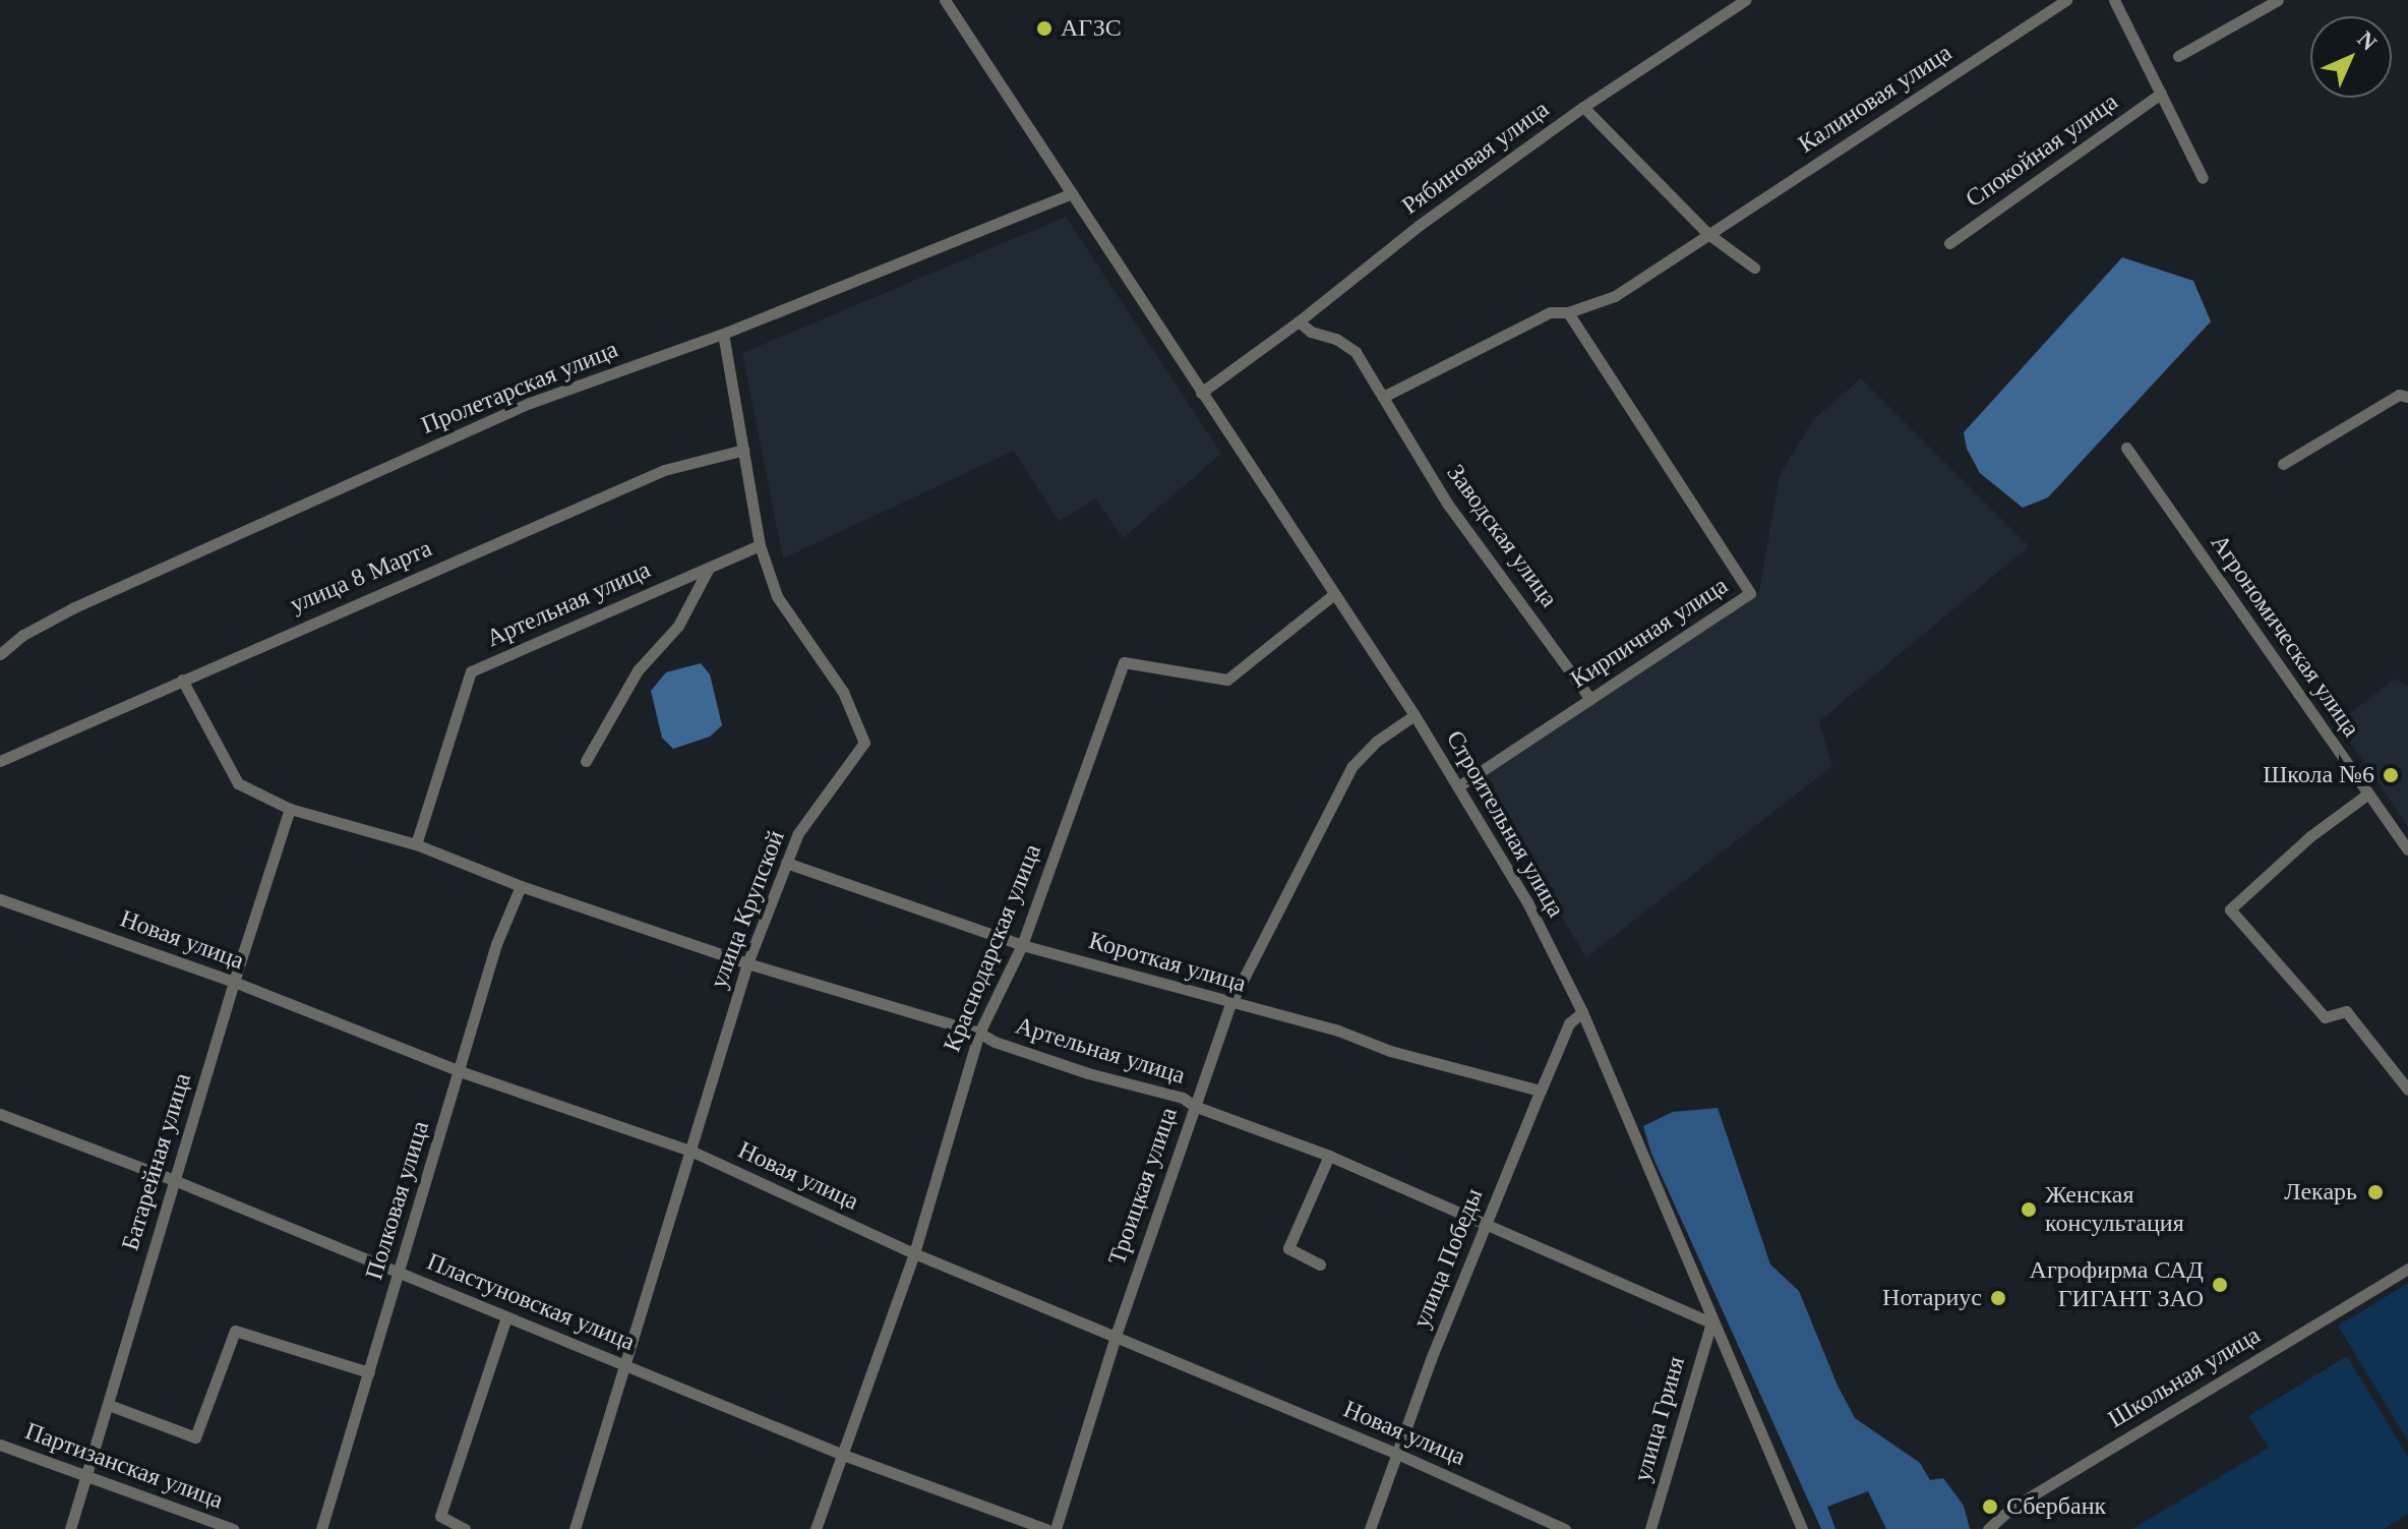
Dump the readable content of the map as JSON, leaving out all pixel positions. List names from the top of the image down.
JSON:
{
  "streets": {
    "street": [
      "Калиновая улица",
      "Спокойная улица",
      "Рябиновая улица",
      "Пролетарская улица",
      "Заводская улица",
      "улица 8 Марта",
      "Артельная улица",
      "Кирпичная улица",
      "Агрономическая улица",
      "Строительная улица",
      "улица Крупской",
      "Новая улица",
      "Краснодарская улица",
      "Короткая улица",
      "Батарейная улица",
      "Троицкая улица",
      "Полковая улица",
      "улица Победы",
      "Пластуновская улица",
      "Школьная улица",
      "улица Гриня",
      "Партизанская улица"
    ]
  },
  "crossings": [
    ["Калиновая улица", "Заводская улица"],
    ["Калиновая улица", "Кирпичная улица"],
    ["Рябиновая улица", "Заводская улица"],
    ["Рябиновая улица", "Строительная улица"],
    ["Пролетарская улица", "Строительная улица"],
    ["Пролетарская улица", "улица Крупской"],
    ["Заводская улица", "Кирпичная улица"],
    ["улица 8 Марта", "Артельная улица"],
    ["улица 8 Марта", "улица Крупской"],
    ["Артельная улица", "Строительная улица"],
    ["Артельная улица", "улица Крупской"],
    ["Артельная улица", "Краснодарская улица"],
    ["Артельная улица", "Батарейная улица"],
    ["Артельная улица", "Троицкая улица"],
    ["Артельная улица", "Полковая улица"],
    ["Артельная улица", "улица Победы"],
    ["Артельная улица", "улица Гриня"],
    ["Кирпичная улица", "Строительная улица"],
    ["Строительная улица", "Краснодарская улица"],
    ["Строительная улица", "Троицкая улица"],
    ["Строительная улица", "улица Победы"],
    ["Строительная улица", "улица Гриня"],
    ["улица Крупской", "Новая улица"],
    ["улица Крупской", "Короткая улица"],
    ["улица Крупской", "Пластуновская улица"],
    ["Новая улица", "Краснодарская улица"],
    ["Новая улица", "Батарейная улица"],
    ["Новая улица", "Троицкая улица"],
    ["Новая улица", "Полковая улица"],
    ["Новая улица", "улица Победы"],
    ["Краснодарская улица", "Короткая улица"],
    ["Краснодарская улица", "Пластуновская улица"],
    ["Короткая улица", "Троицкая улица"],
    ["Короткая улица", "улица Победы"],
    ["Батарейная улица", "Пластуновская улица"],
    ["Батарейная улица", "Партизанская улица"],
    ["Полковая улица", "Пластуновская улица"]
  ],
  "places": [
    "АГЗС",
    "Школа №6",
    "Лекарь",
    "Женская консультация",
    "Агрофирма САД ГИГАНТ ЗАО",
    "Нотариус",
    "Сбербанк"
  ],
  "north": "top right"
}
